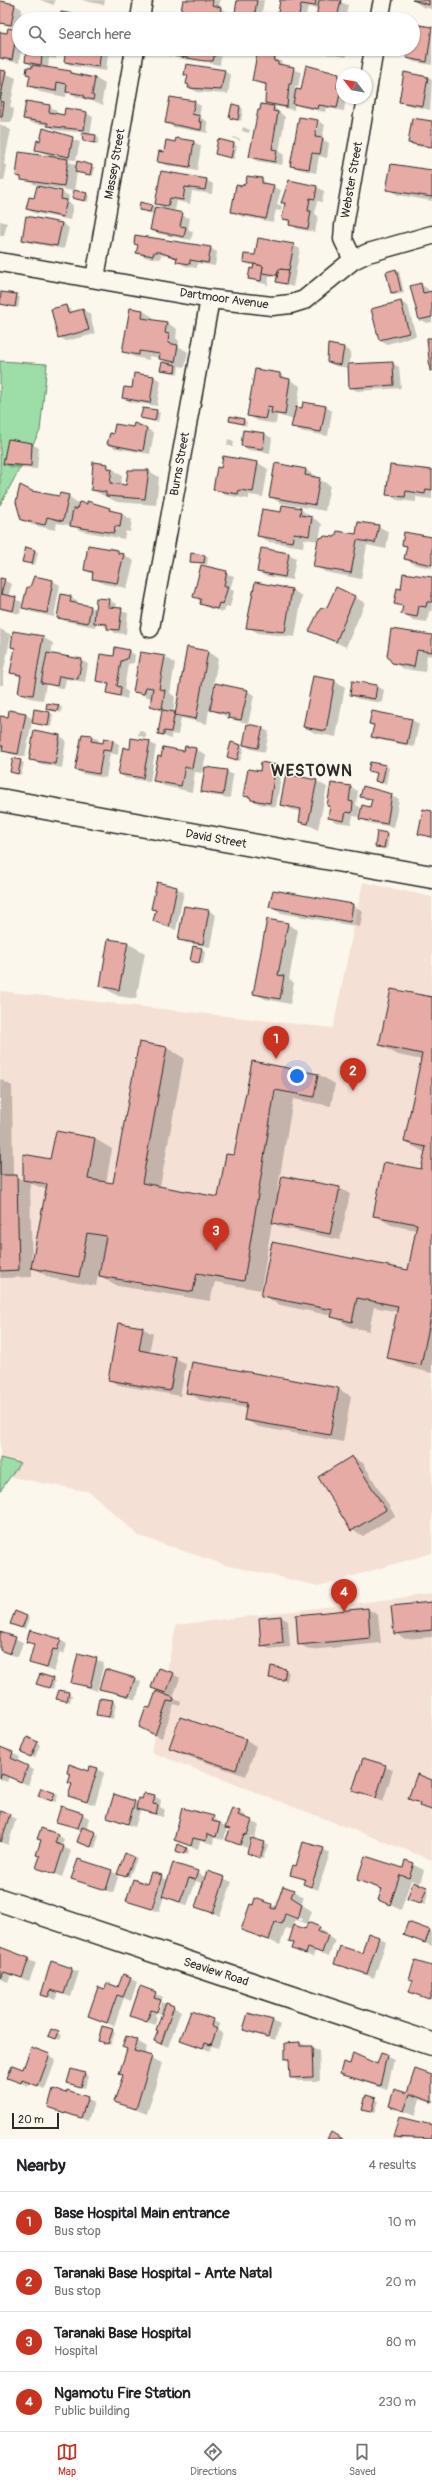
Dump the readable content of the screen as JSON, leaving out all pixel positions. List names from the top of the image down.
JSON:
{
  "streets": {
    "street": [
      "Massey Street",
      "Webster Street",
      "Dartmoor Avenue",
      "Burns Street",
      "David Street",
      "Seaview Road"
    ]
  },
  "crossings": [
    ["Massey Street", "Dartmoor Avenue"],
    ["Webster Street", "Dartmoor Avenue"],
    ["Dartmoor Avenue", "Burns Street"]
  ],
  "districts": ["WESTOWN"],
  "scale_bar": "20 m",
  "north": "top left",
  "page": {
    "search": "Search here",
    "pins": [
      "1",
      "2",
      "3",
      "4"
    ],
    "scale": "20 m",
    "heading": ["Nearby", "4 results"],
    "list": [
      {
        "mark": "1",
        "name": "Base Hospital Main entrance",
        "note": "Bus stop",
        "value": "10 m"
      },
      {
        "mark": "2",
        "name": "Taranaki Base Hospital - Ante Natal",
        "note": "Bus stop",
        "value": "20 m"
      },
      {
        "mark": "3",
        "name": "Taranaki Base Hospital",
        "note": "Hospital",
        "value": "80 m"
      },
      {
        "mark": "4",
        "name": "Ngamotu Fire Station",
        "note": "Public building",
        "value": "230 m"
      }
    ],
    "nav": ["Map", "Directions", "Saved"]
  }
}
